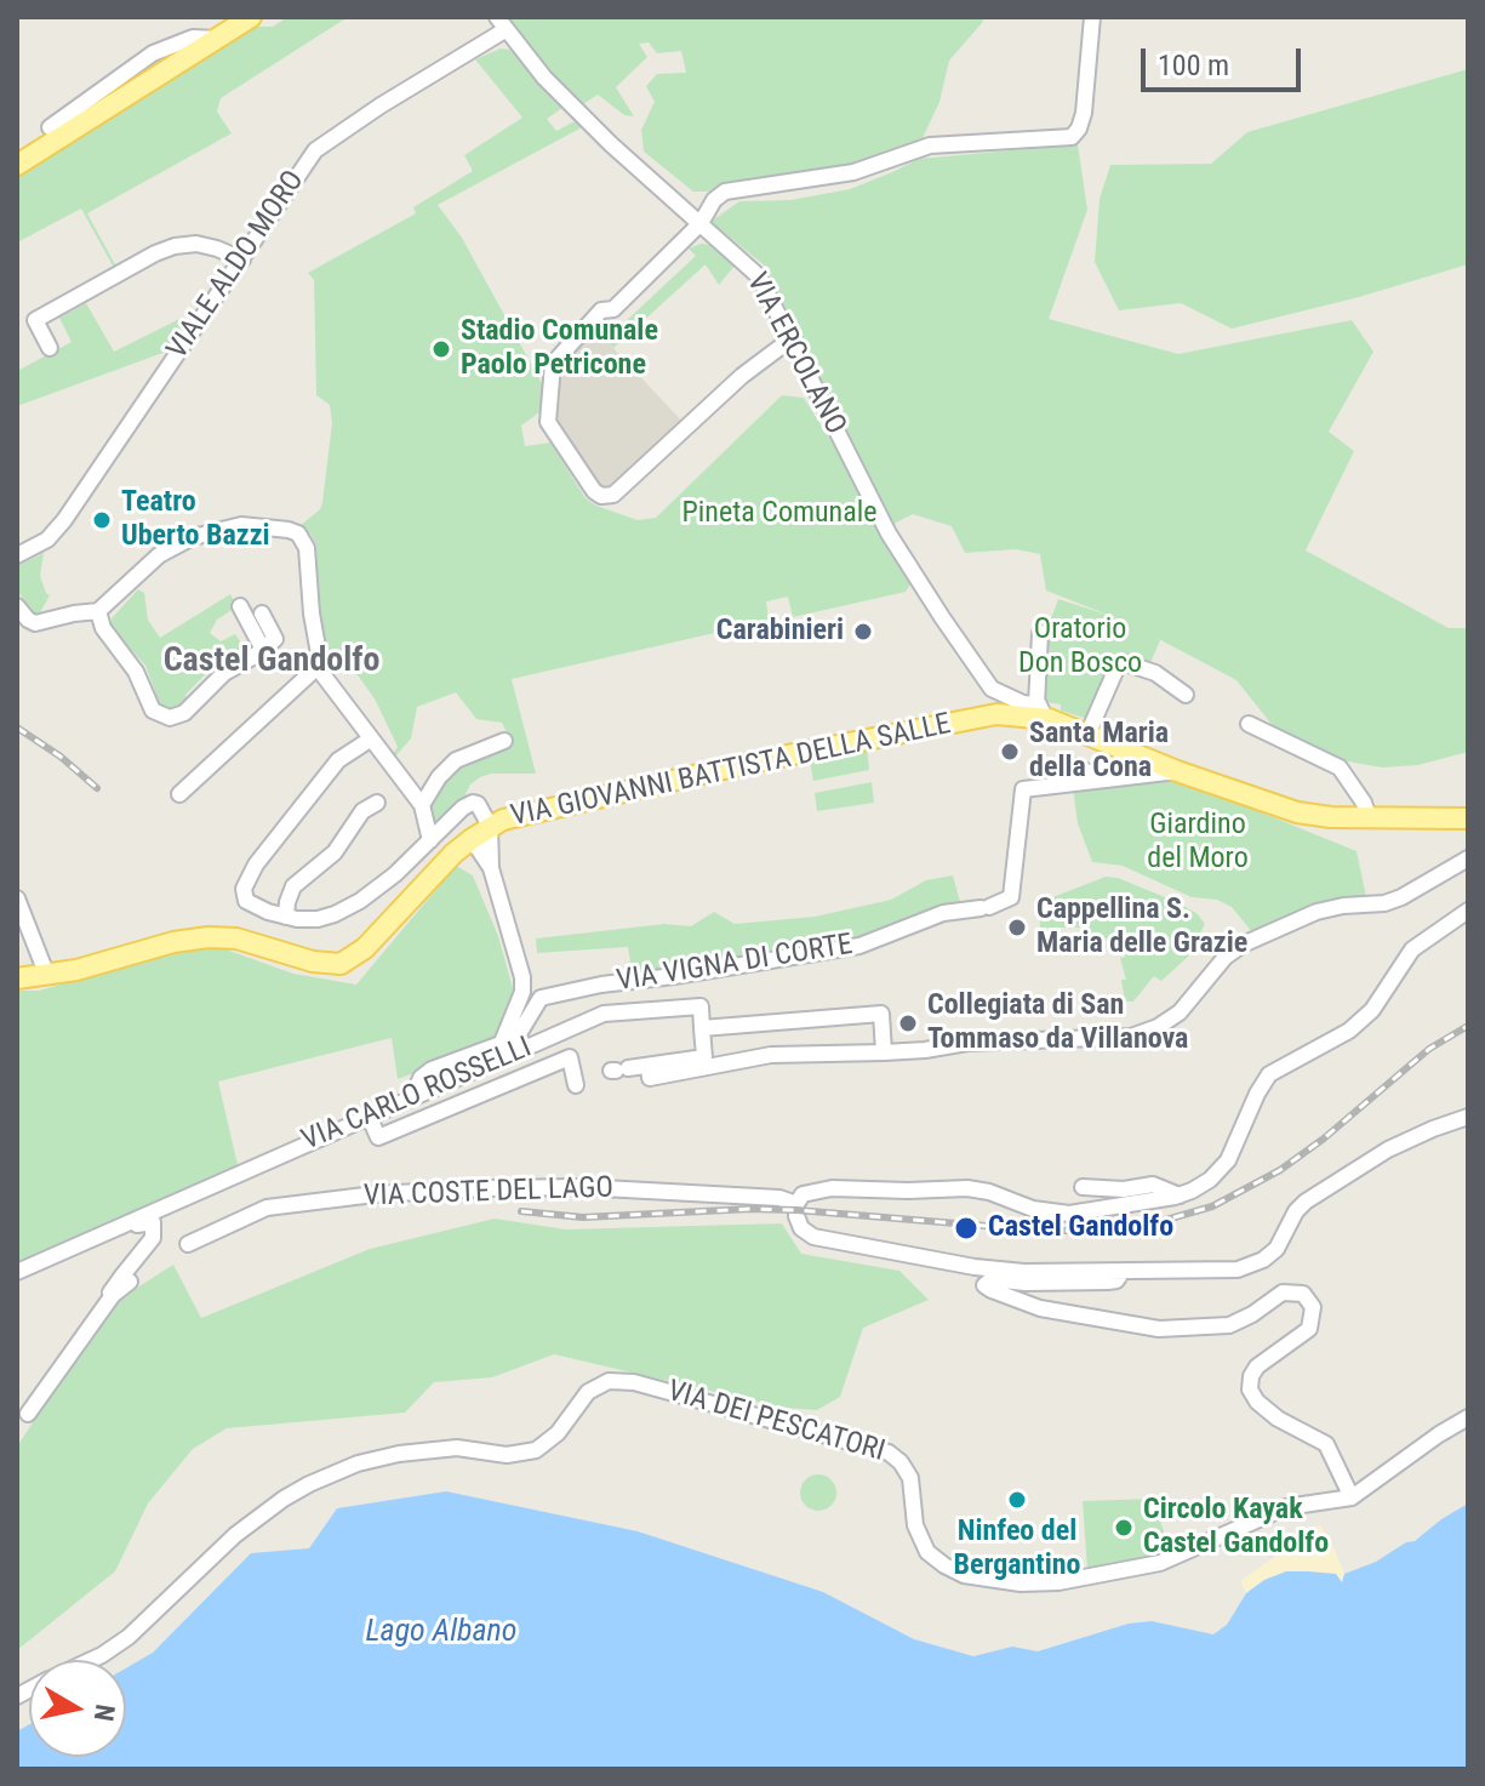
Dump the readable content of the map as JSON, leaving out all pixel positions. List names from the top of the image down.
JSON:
{
  "streets": {
    "main road": ["VIA GIOVANNI BATTISTA DELLA SALLE"],
    "street": [
      "VIALE ALDO MORO",
      "VIA ERCOLANO",
      "VIA VIGNA DI CORTE",
      "VIA CARLO ROSSELLI",
      "VIA COSTE DEL LAGO",
      "VIA DEI PESCATORI"
    ]
  },
  "crossings": [
    ["VIALE ALDO MORO", "VIA ERCOLANO"],
    ["VIA ERCOLANO", "VIA GIOVANNI BATTISTA DELLA SALLE"]
  ],
  "districts": ["Castel Gandolfo"],
  "water": ["Lago Albano"],
  "parks": ["Pineta Comunale", "Oratorio Don Bosco", "Giardino del Moro"],
  "places": [
    "Stadio Comunale Paolo Petricone",
    "Teatro Uberto Bazzi",
    "Carabinieri",
    "Santa Maria della Cona",
    "Cappellina S. Maria delle Grazie",
    "Collegiata di San Tommaso da Villanova",
    "Castel Gandolfo",
    "Ninfeo del Bergantino",
    "Circolo Kayak Castel Gandolfo"
  ],
  "scale_bar": "100 m",
  "north": "right"
}
